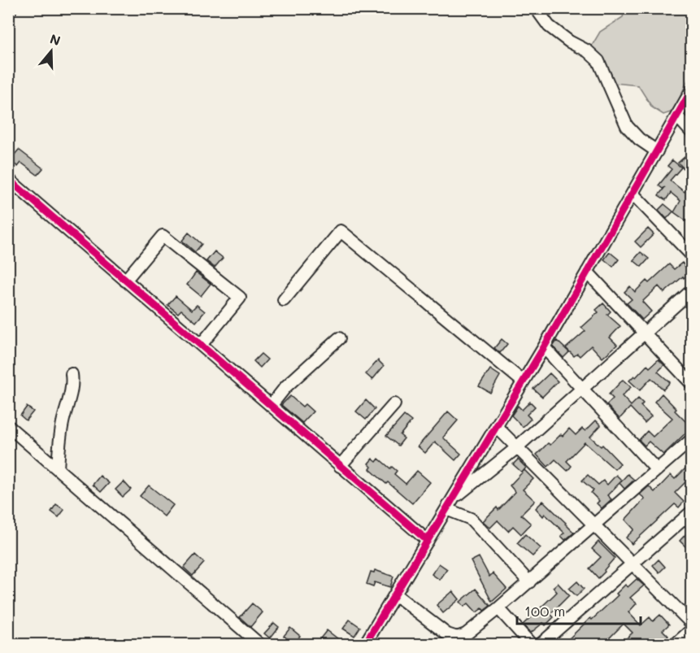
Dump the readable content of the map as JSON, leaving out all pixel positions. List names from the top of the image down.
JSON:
{
  "scale_bar": "100 m",
  "north": "top"
}
